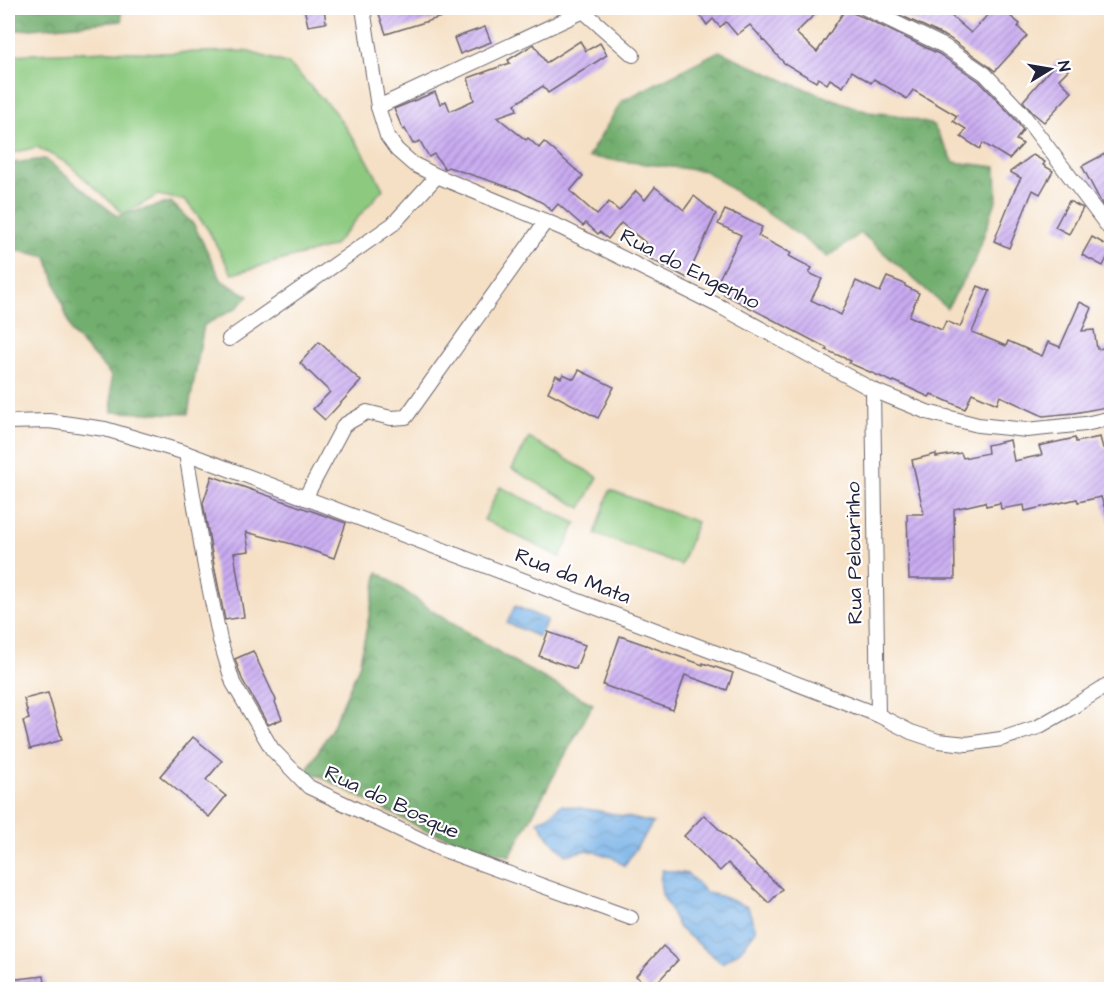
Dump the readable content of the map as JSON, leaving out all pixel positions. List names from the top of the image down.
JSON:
{
  "streets": {
    "street": [
      "Rua do Engenho",
      "Rua Pelourinho",
      "Rua da Mata",
      "Rua do Bosque"
    ]
  },
  "crossings": [
    ["Rua do Engenho", "Rua Pelourinho"],
    ["Rua Pelourinho", "Rua da Mata"],
    ["Rua da Mata", "Rua do Bosque"]
  ],
  "north": "right"
}
